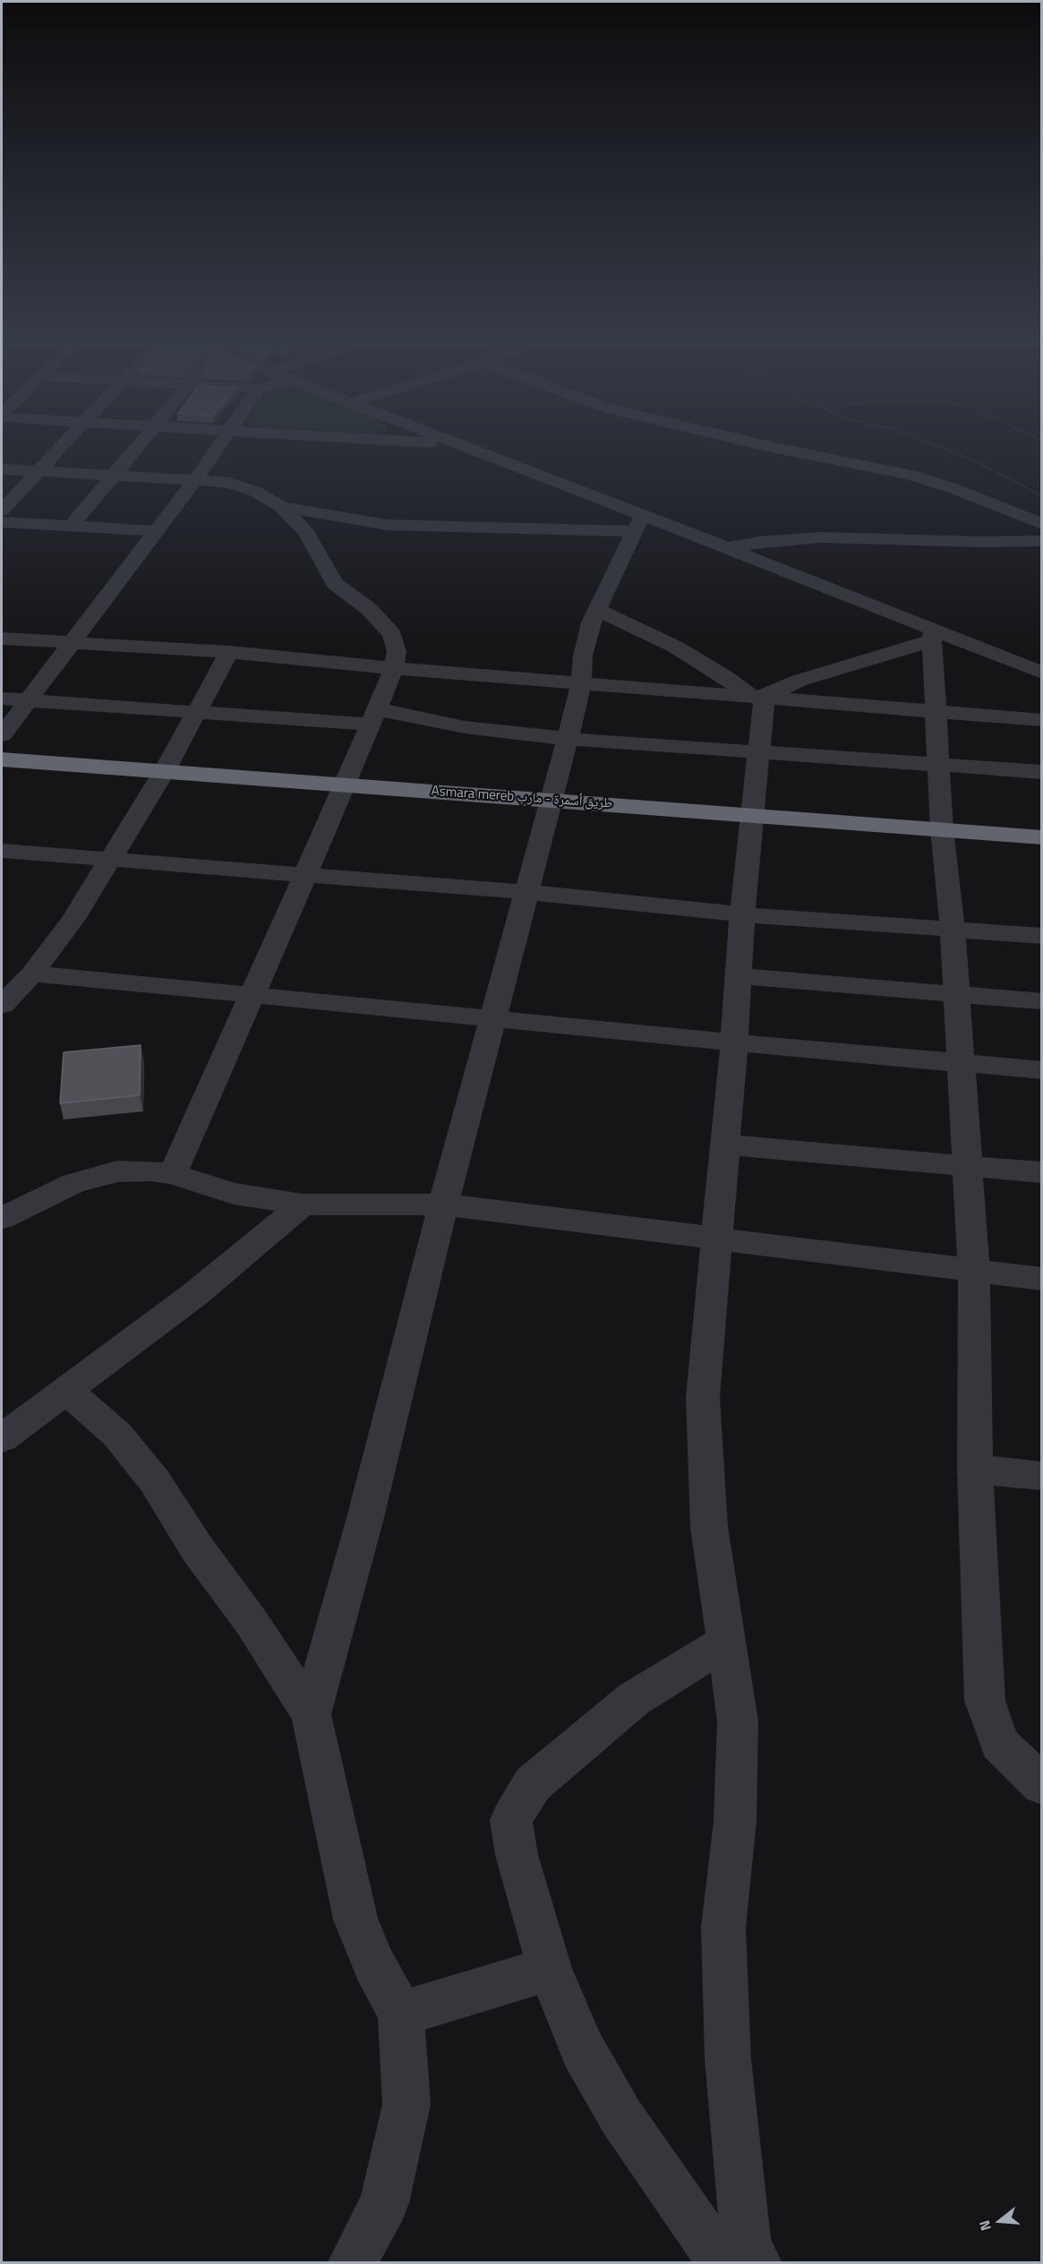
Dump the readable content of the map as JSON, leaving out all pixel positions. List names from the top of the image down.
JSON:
{
  "streets": {
    "highway": ["Asmara mereb طريق أسمرة - مارب"]
  },
  "north": "left"
}
